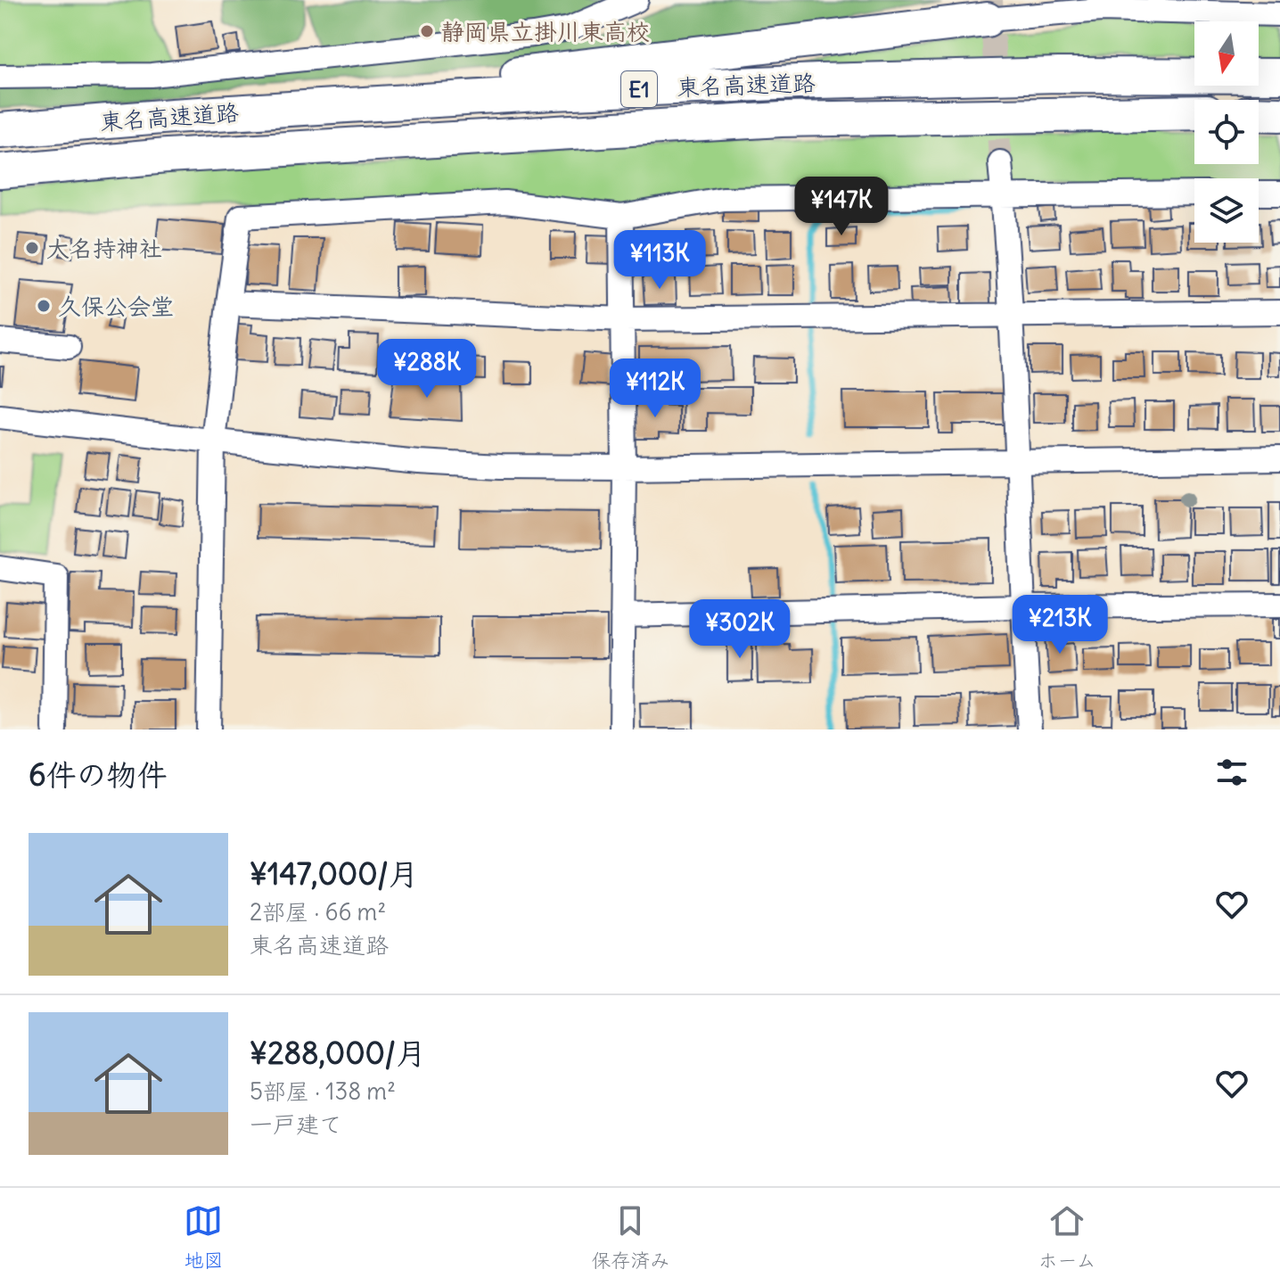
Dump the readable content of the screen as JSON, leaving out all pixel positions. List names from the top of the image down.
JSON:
{
  "streets": {
    "highway": ["東名高速道路", "E1"]
  },
  "places": ["静岡県立掛川東高校", "大名持神社", "久保公会堂"],
  "north": "bottom",
  "page": {
    "price": [
      "¥147K",
      "¥113K",
      "¥288K",
      "¥112K",
      "¥213K",
      "¥302K"
    ],
    "heading": "6件の物件",
    "list": [
      {
        "name": "¥147,000/月",
        "note": "2部屋 · 66 m² · 東名高速道路"
      },
      {
        "name": "¥288,000/月",
        "note": "5部屋 · 138 m² · 一戸建て"
      }
    ],
    "tabs": ["地図", "保存済み", "ホーム"]
  }
}
